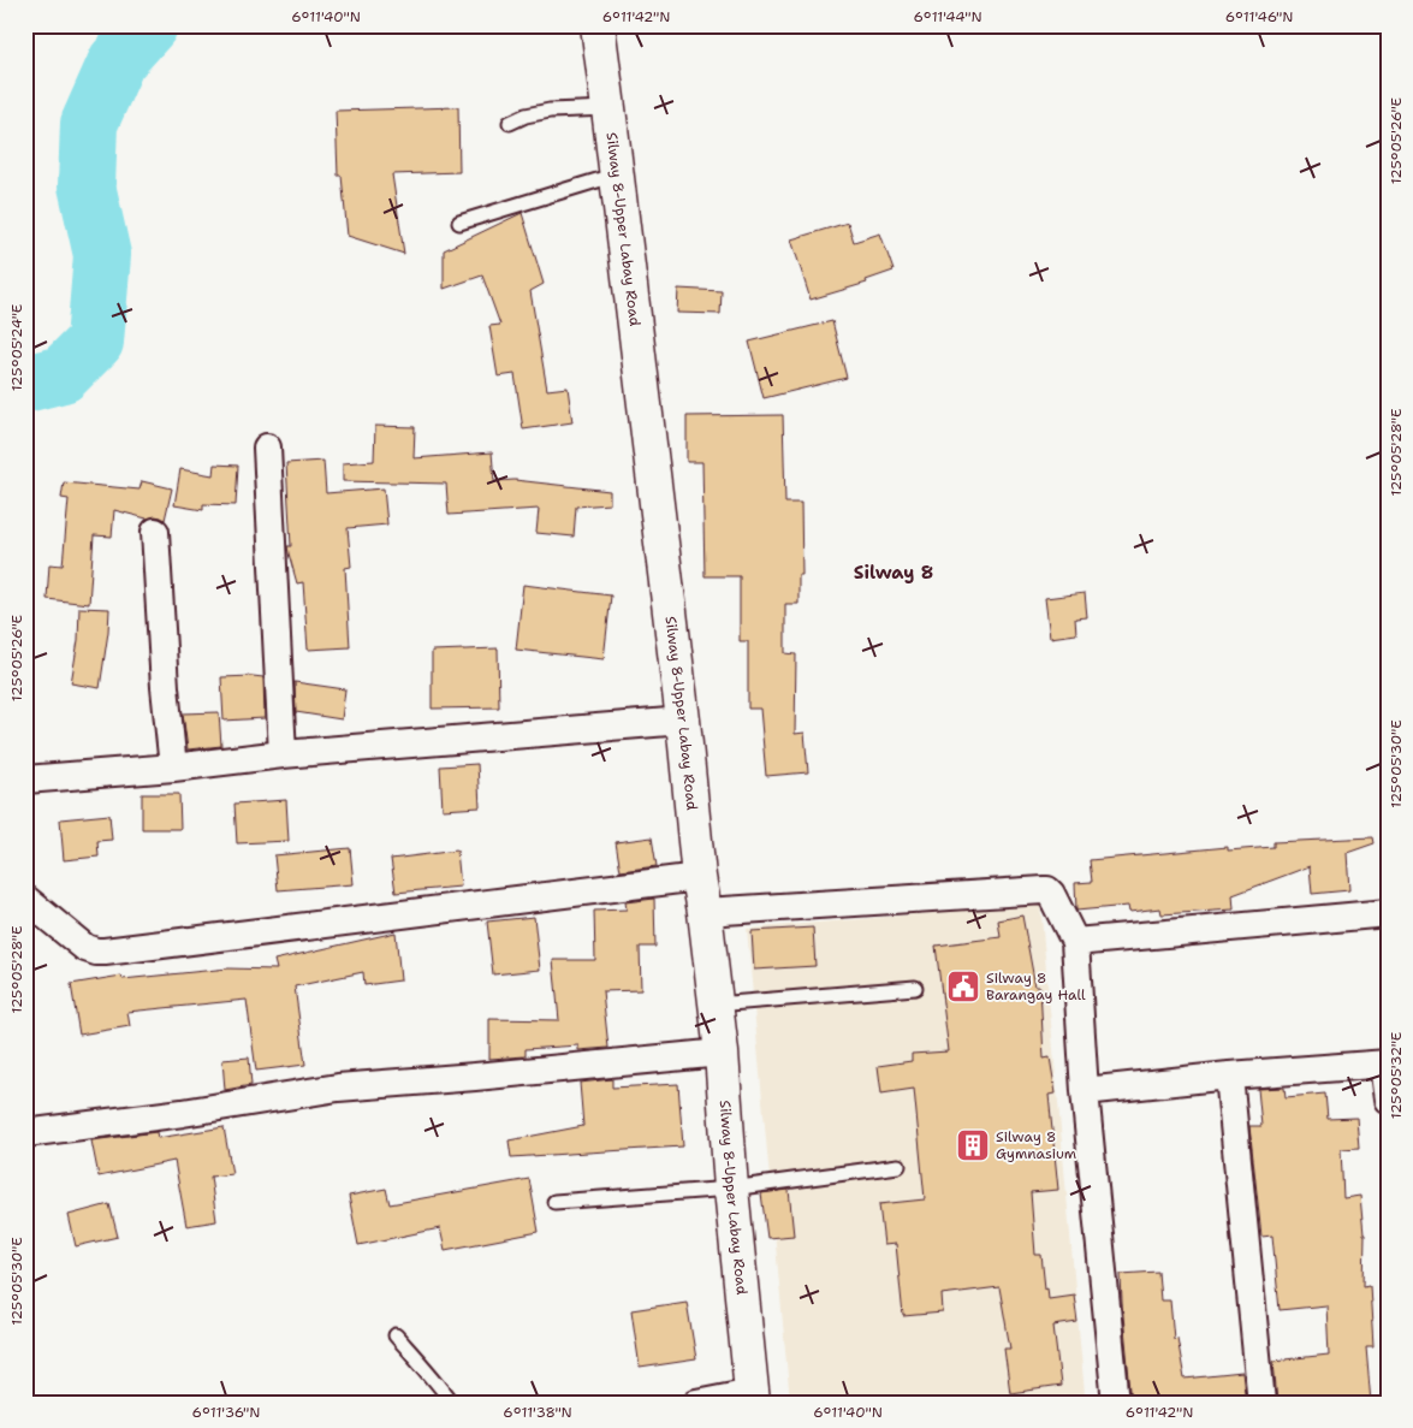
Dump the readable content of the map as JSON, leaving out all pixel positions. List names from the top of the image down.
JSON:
{
  "streets": {
    "main road": ["Silway 8-Upper Labay Road"]
  },
  "districts": ["Silway 8"],
  "places": {
    "public building": ["Silway 8 Barangay Hall"],
    "building": ["Silway 8 Gymnasium"]
  },
  "coordinates": [
    "6°11'40\"N",
    "6°11'42\"N",
    "6°11'44\"N",
    "6°11'46\"N",
    "125°05'26\"E",
    "125°05'24\"E",
    "125°05'28\"E",
    "125°05'30\"E",
    "125°05'32\"E",
    "6°11'36\"N",
    "6°11'38\"N"
  ]
}
